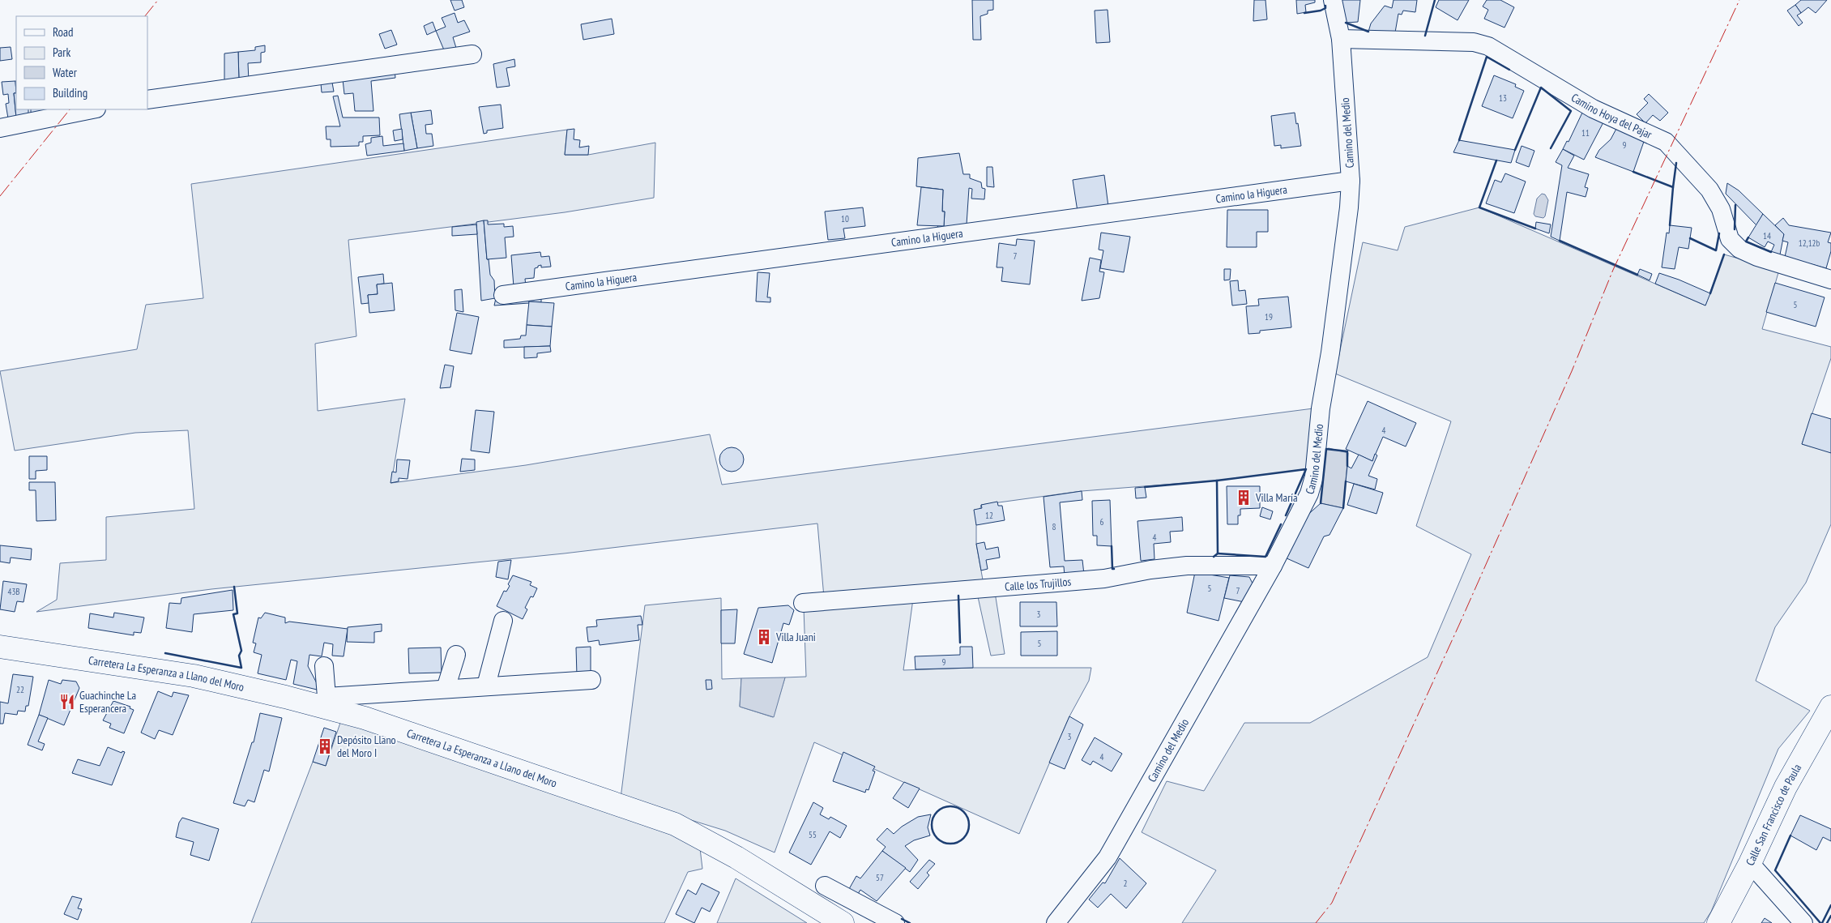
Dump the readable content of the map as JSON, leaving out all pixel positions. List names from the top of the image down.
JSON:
{
  "streets": {
    "main road": ["Carretera La Esperanza a Llano del Moro", "Calle San Francisco de Paula"],
    "street": [
      "Camino Hoya del Pajar",
      "Camino del Medio",
      "Camino la Higuera",
      "Calle los Trujillos"
    ]
  },
  "crossings": [
    ["Camino Hoya del Pajar", "Camino del Medio"],
    ["Camino del Medio", "Camino la Higuera"],
    ["Camino del Medio", "Calle los Trujillos"]
  ],
  "places": {
    "building": ["Villa María", "Villa Juani", "Depósito Llano del Moro I"],
    "restaurant": ["Guachinche La Esperancera"]
  },
  "house_numbers": [
    "13",
    "11",
    "9",
    "10",
    "14",
    "12,12b",
    "7",
    "5",
    "19",
    "4",
    "12",
    "6",
    "8",
    "4",
    "5",
    "7",
    "43B",
    "3",
    "5",
    "9",
    "22",
    "3",
    "4",
    "55",
    "57",
    "2"
  ],
  "legend": [
    "Road",
    "Park",
    "Water",
    "Building"
  ]
}
